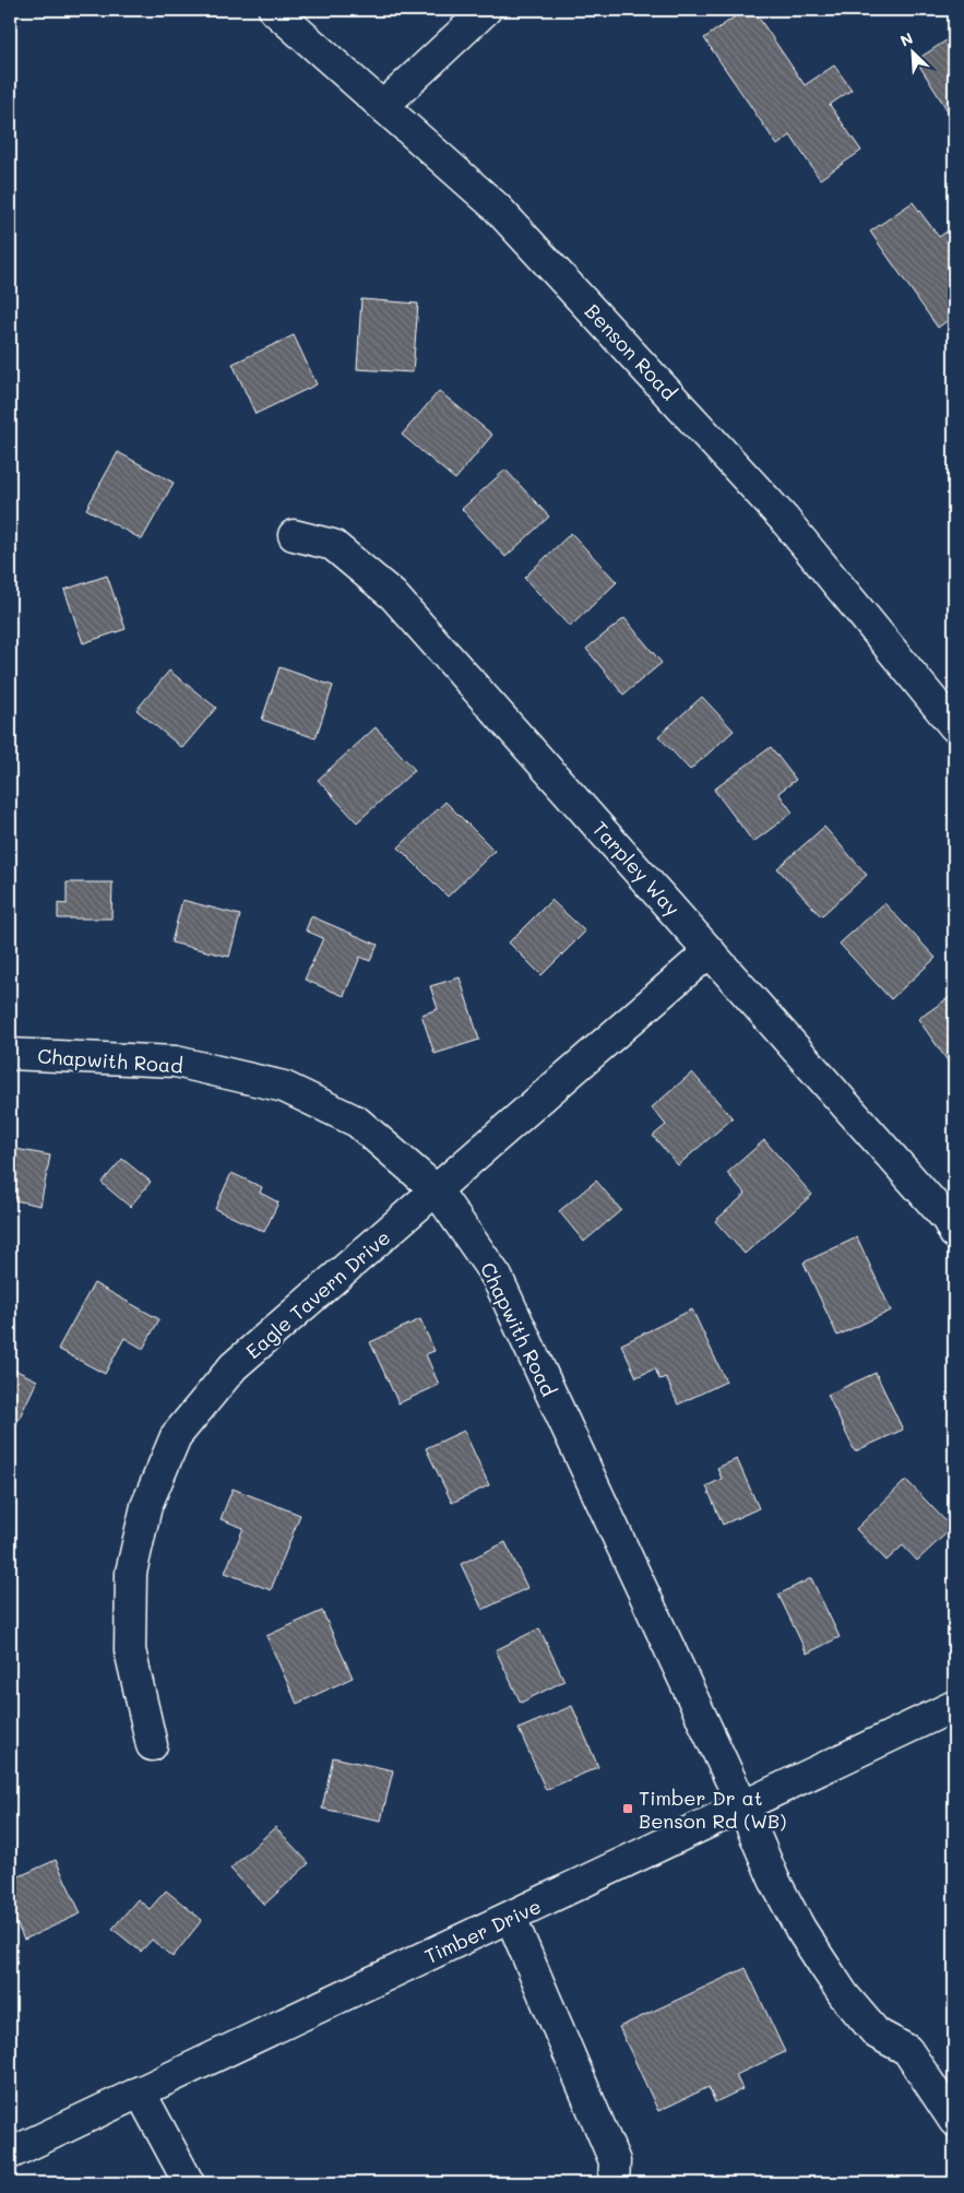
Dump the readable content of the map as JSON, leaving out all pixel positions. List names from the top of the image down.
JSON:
{
  "streets": {
    "street": [
      "Benson Road",
      "Tarpley Way",
      "Chapwith Road",
      "Eagle Tavern Drive",
      "Timber Drive"
    ]
  },
  "crossings": [
    ["Tarpley Way", "Eagle Tavern Drive"],
    ["Chapwith Road", "Eagle Tavern Drive"],
    ["Chapwith Road", "Timber Drive"]
  ],
  "places": {
    "transit": ["Timber Dr at Benson Rd (WB)"]
  },
  "north": "top left"
}
